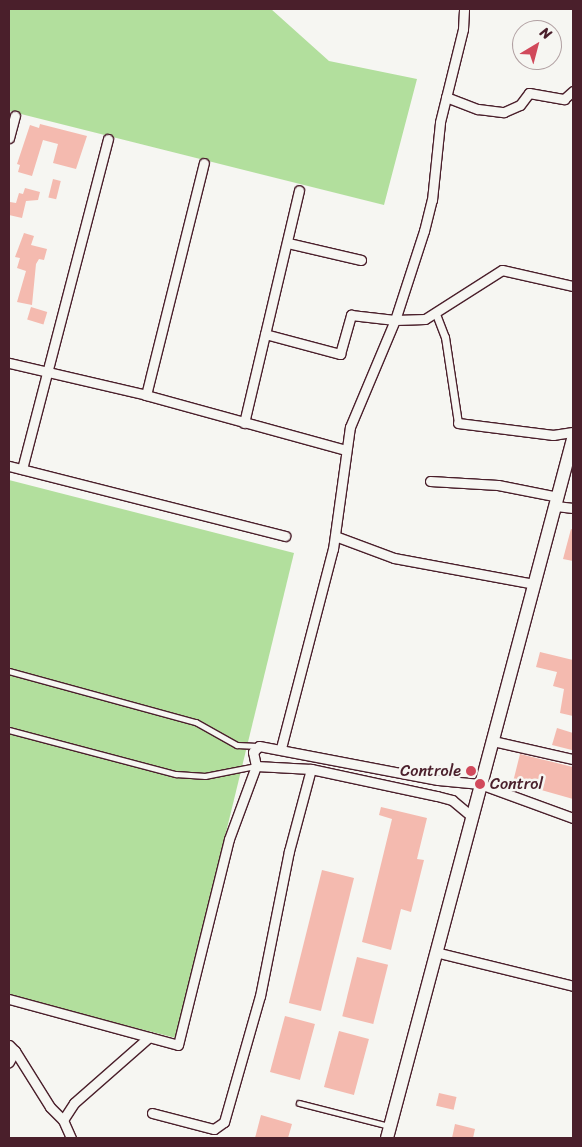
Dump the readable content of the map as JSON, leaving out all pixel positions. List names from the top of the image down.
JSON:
{
  "places": ["Controle", "Control"],
  "north": "top right"
}
